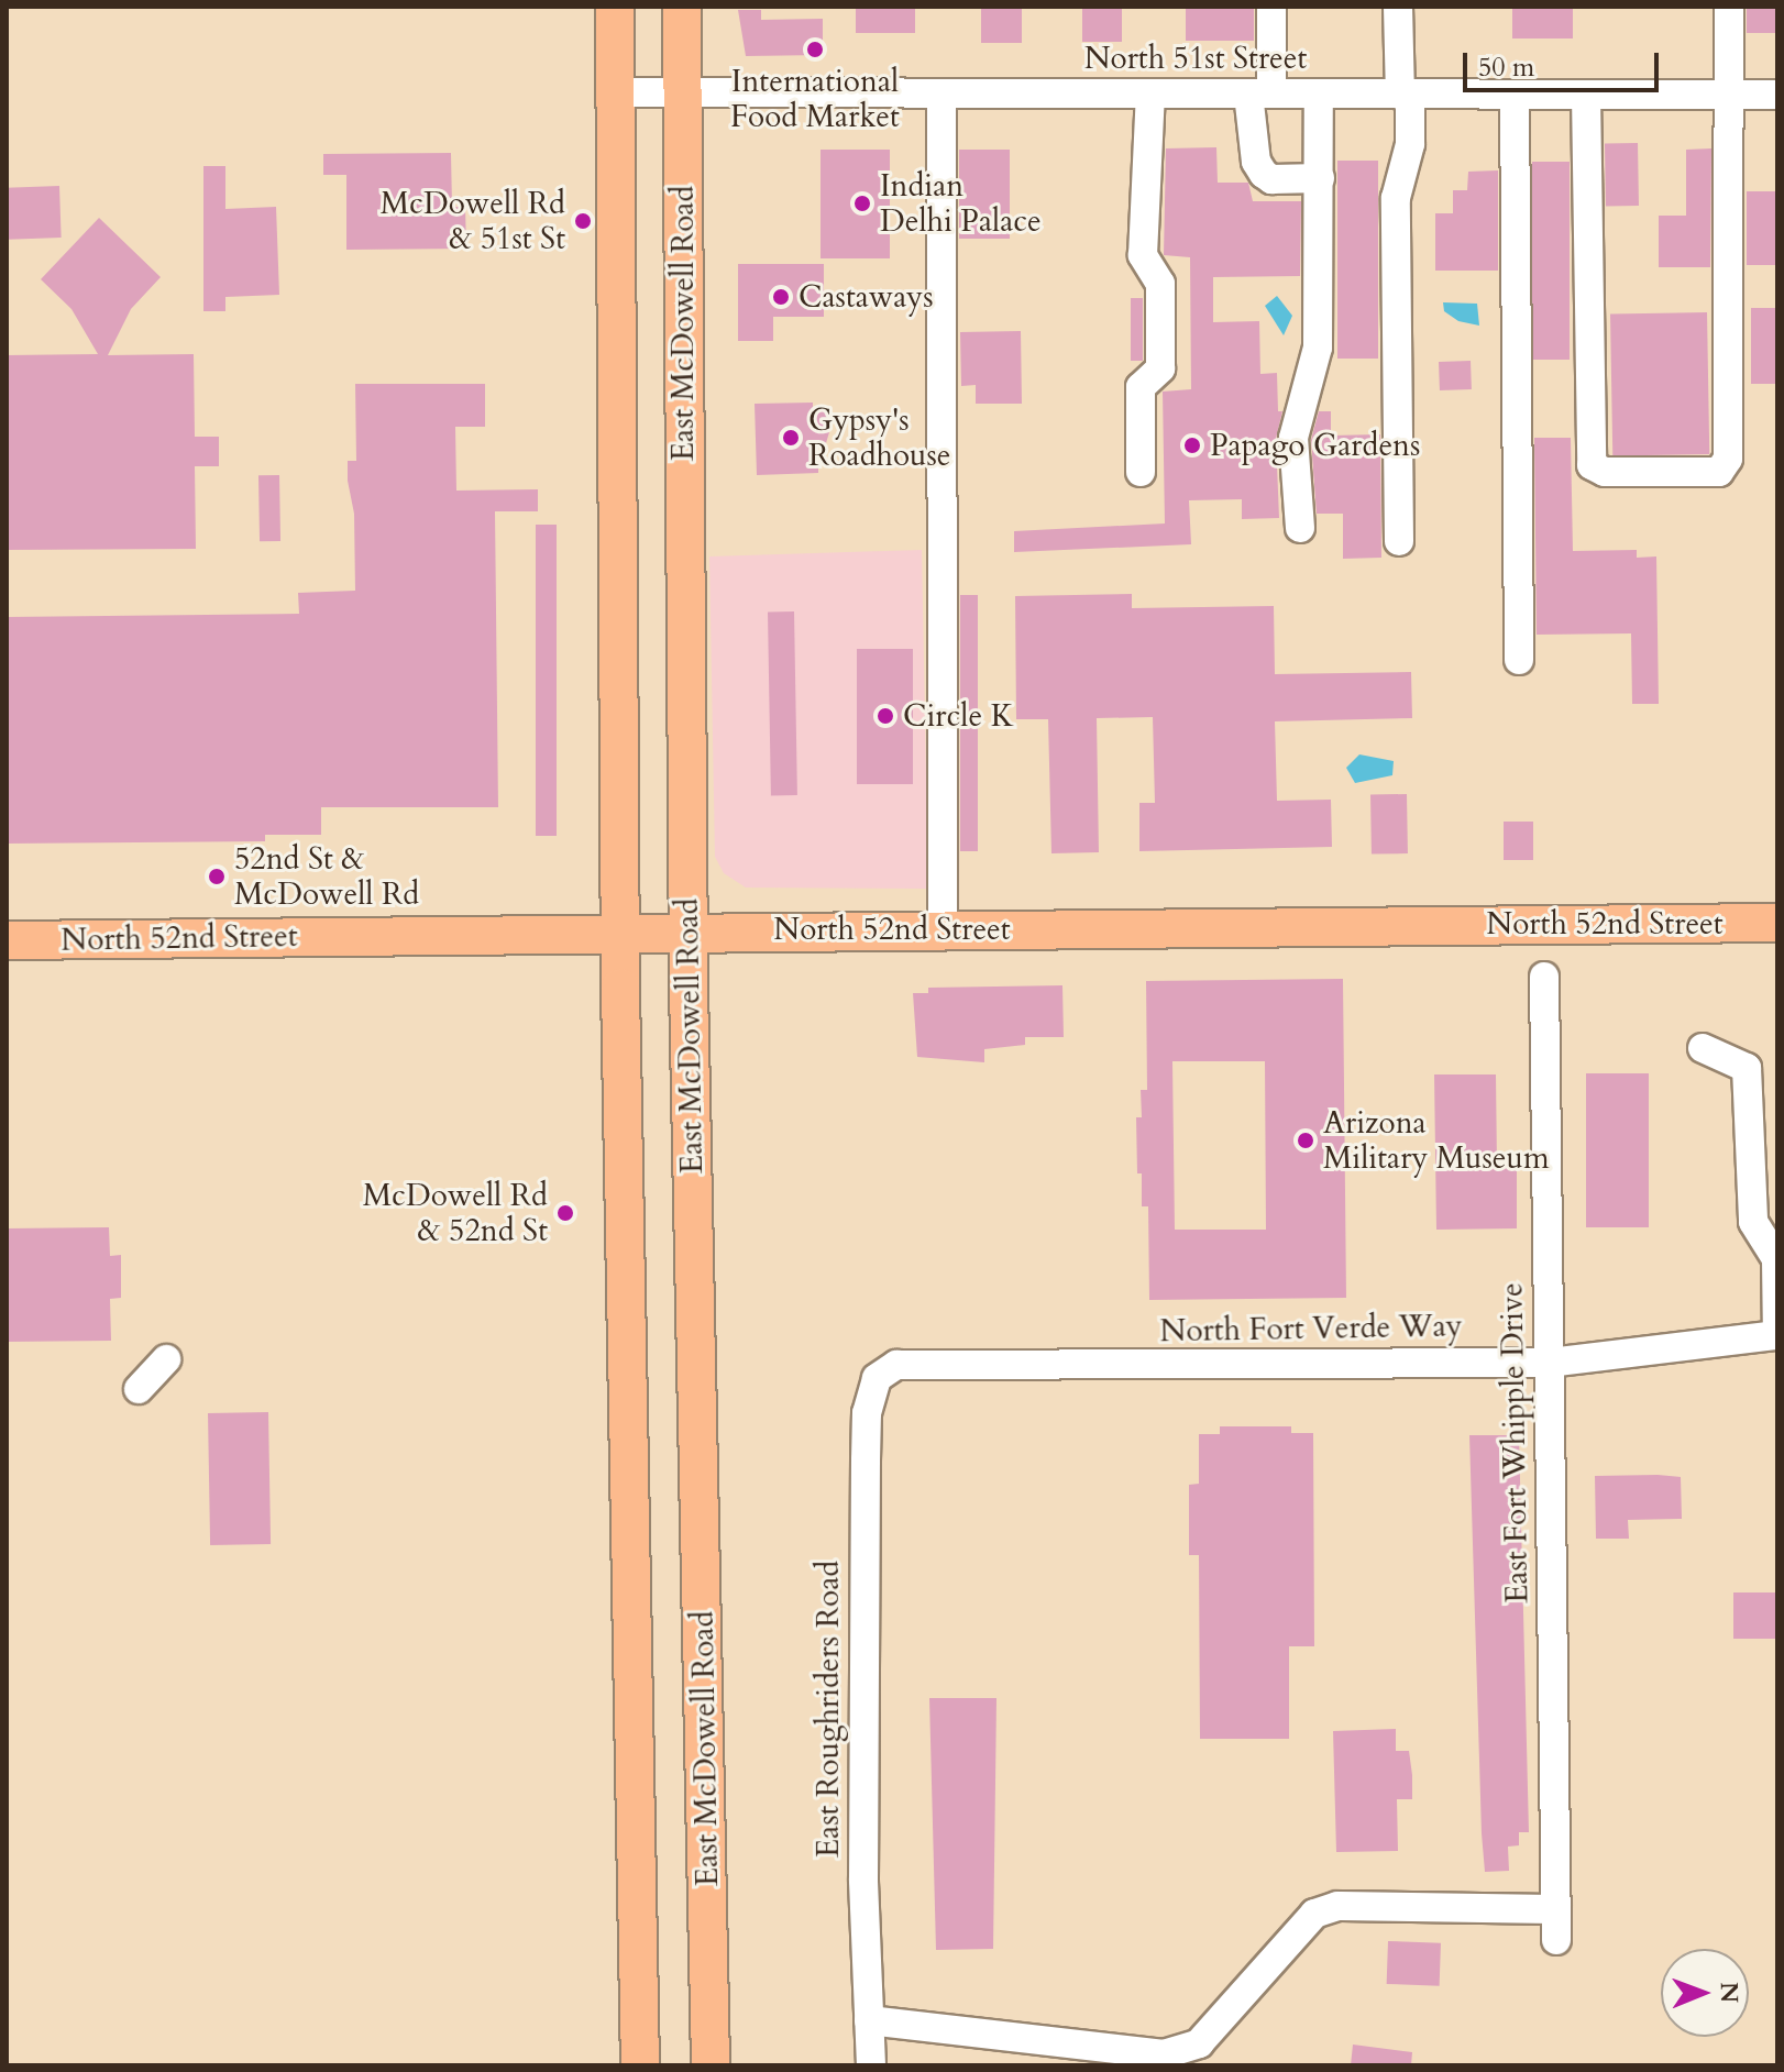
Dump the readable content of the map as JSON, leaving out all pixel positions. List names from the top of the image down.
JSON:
{
  "streets": {
    "main road": ["East McDowell Road", "North 52nd Street"],
    "street": [
      "North 51st Street",
      "North Fort Verde Way",
      "East Fort Whipple Drive",
      "East Roughriders Road"
    ]
  },
  "crossings": [
    ["North 51st Street", "East McDowell Road"],
    ["East McDowell Road", "North 52nd Street"],
    ["North Fort Verde Way", "East Fort Whipple Drive"],
    ["North Fort Verde Way", "East Roughriders Road"]
  ],
  "places": [
    "International Food Market",
    "Indian Delhi Palace",
    "McDowell Rd & 51st St",
    "Castaways",
    "Gypsy's Roadhouse",
    "Papago Gardens",
    "Circle K",
    "52nd St & McDowell Rd",
    "Arizona Military Museum",
    "McDowell Rd & 52nd St"
  ],
  "scale_bar": "50 m",
  "north": "right"
}
